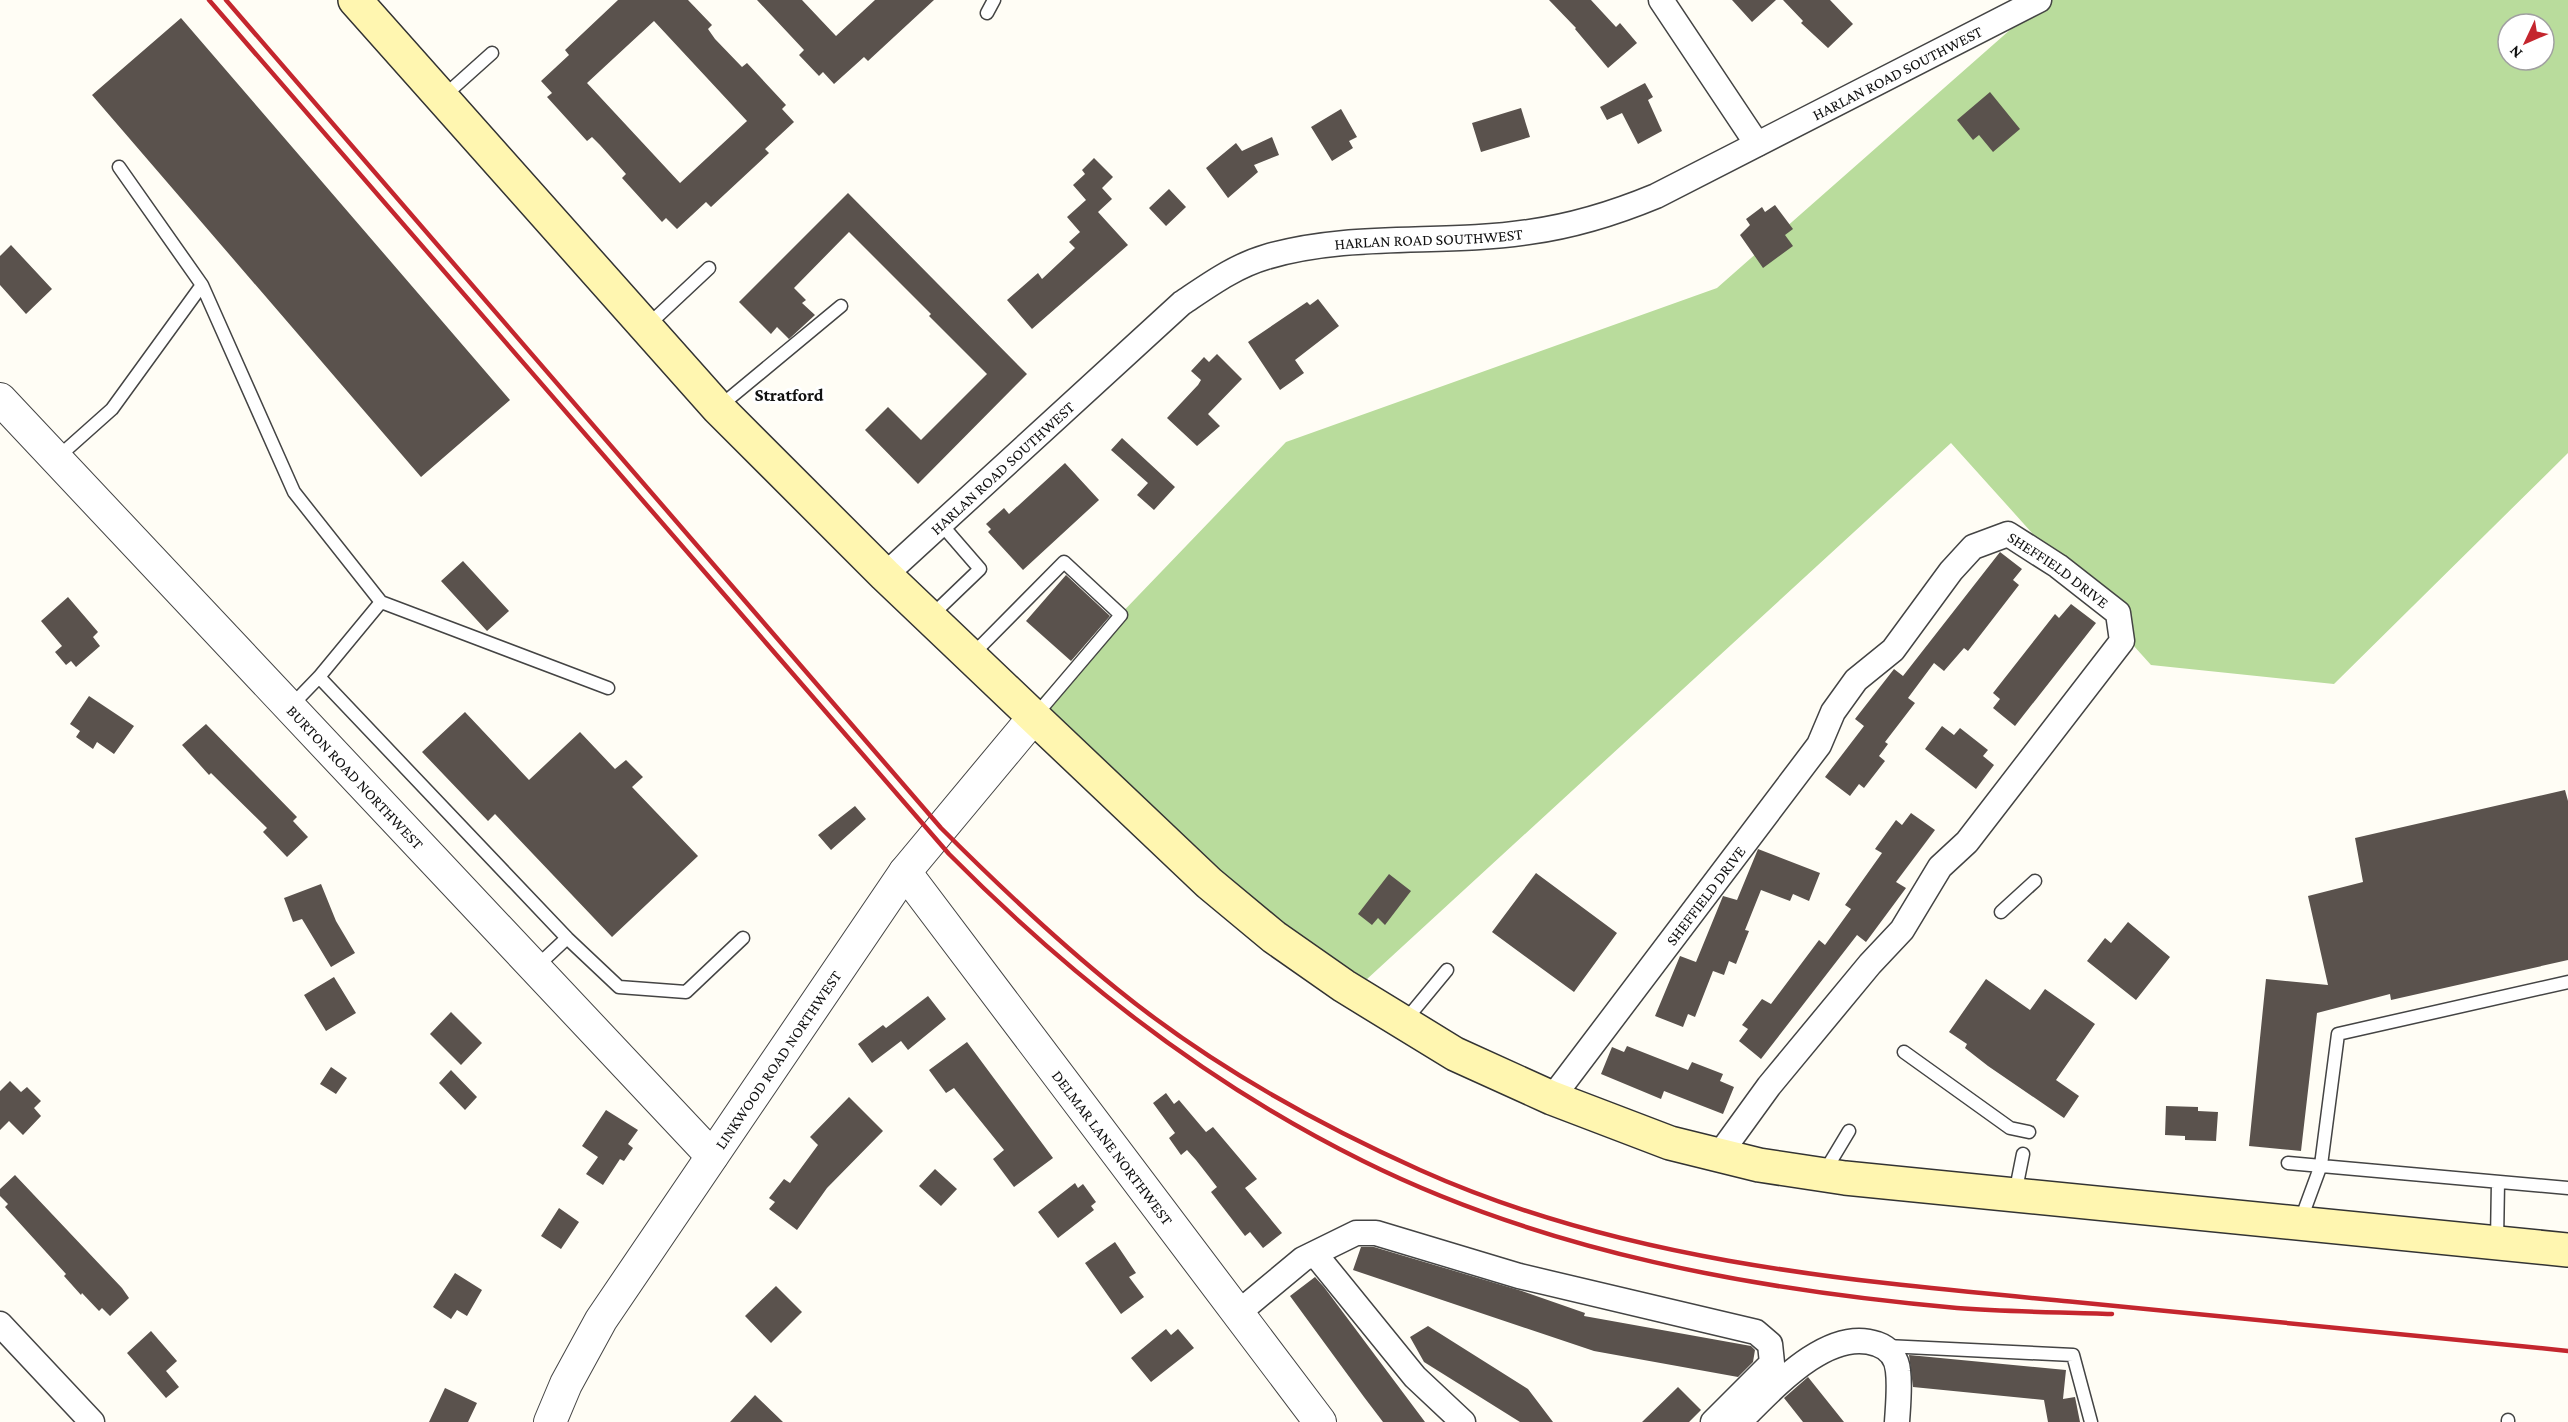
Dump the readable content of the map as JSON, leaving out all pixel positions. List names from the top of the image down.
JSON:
{
  "streets": {
    "street": [
      "HARLAN ROAD SOUTHWEST",
      "SHEFFIELD DRIVE",
      "BURTON ROAD NORTHWEST",
      "LINKWOOD ROAD NORTHWEST",
      "DELMAR LANE NORTHWEST"
    ]
  },
  "crossings": [
    ["BURTON ROAD NORTHWEST", "LINKWOOD ROAD NORTHWEST"],
    ["LINKWOOD ROAD NORTHWEST", "DELMAR LANE NORTHWEST"]
  ],
  "districts": ["Stratford"],
  "north": "bottom left"
}
